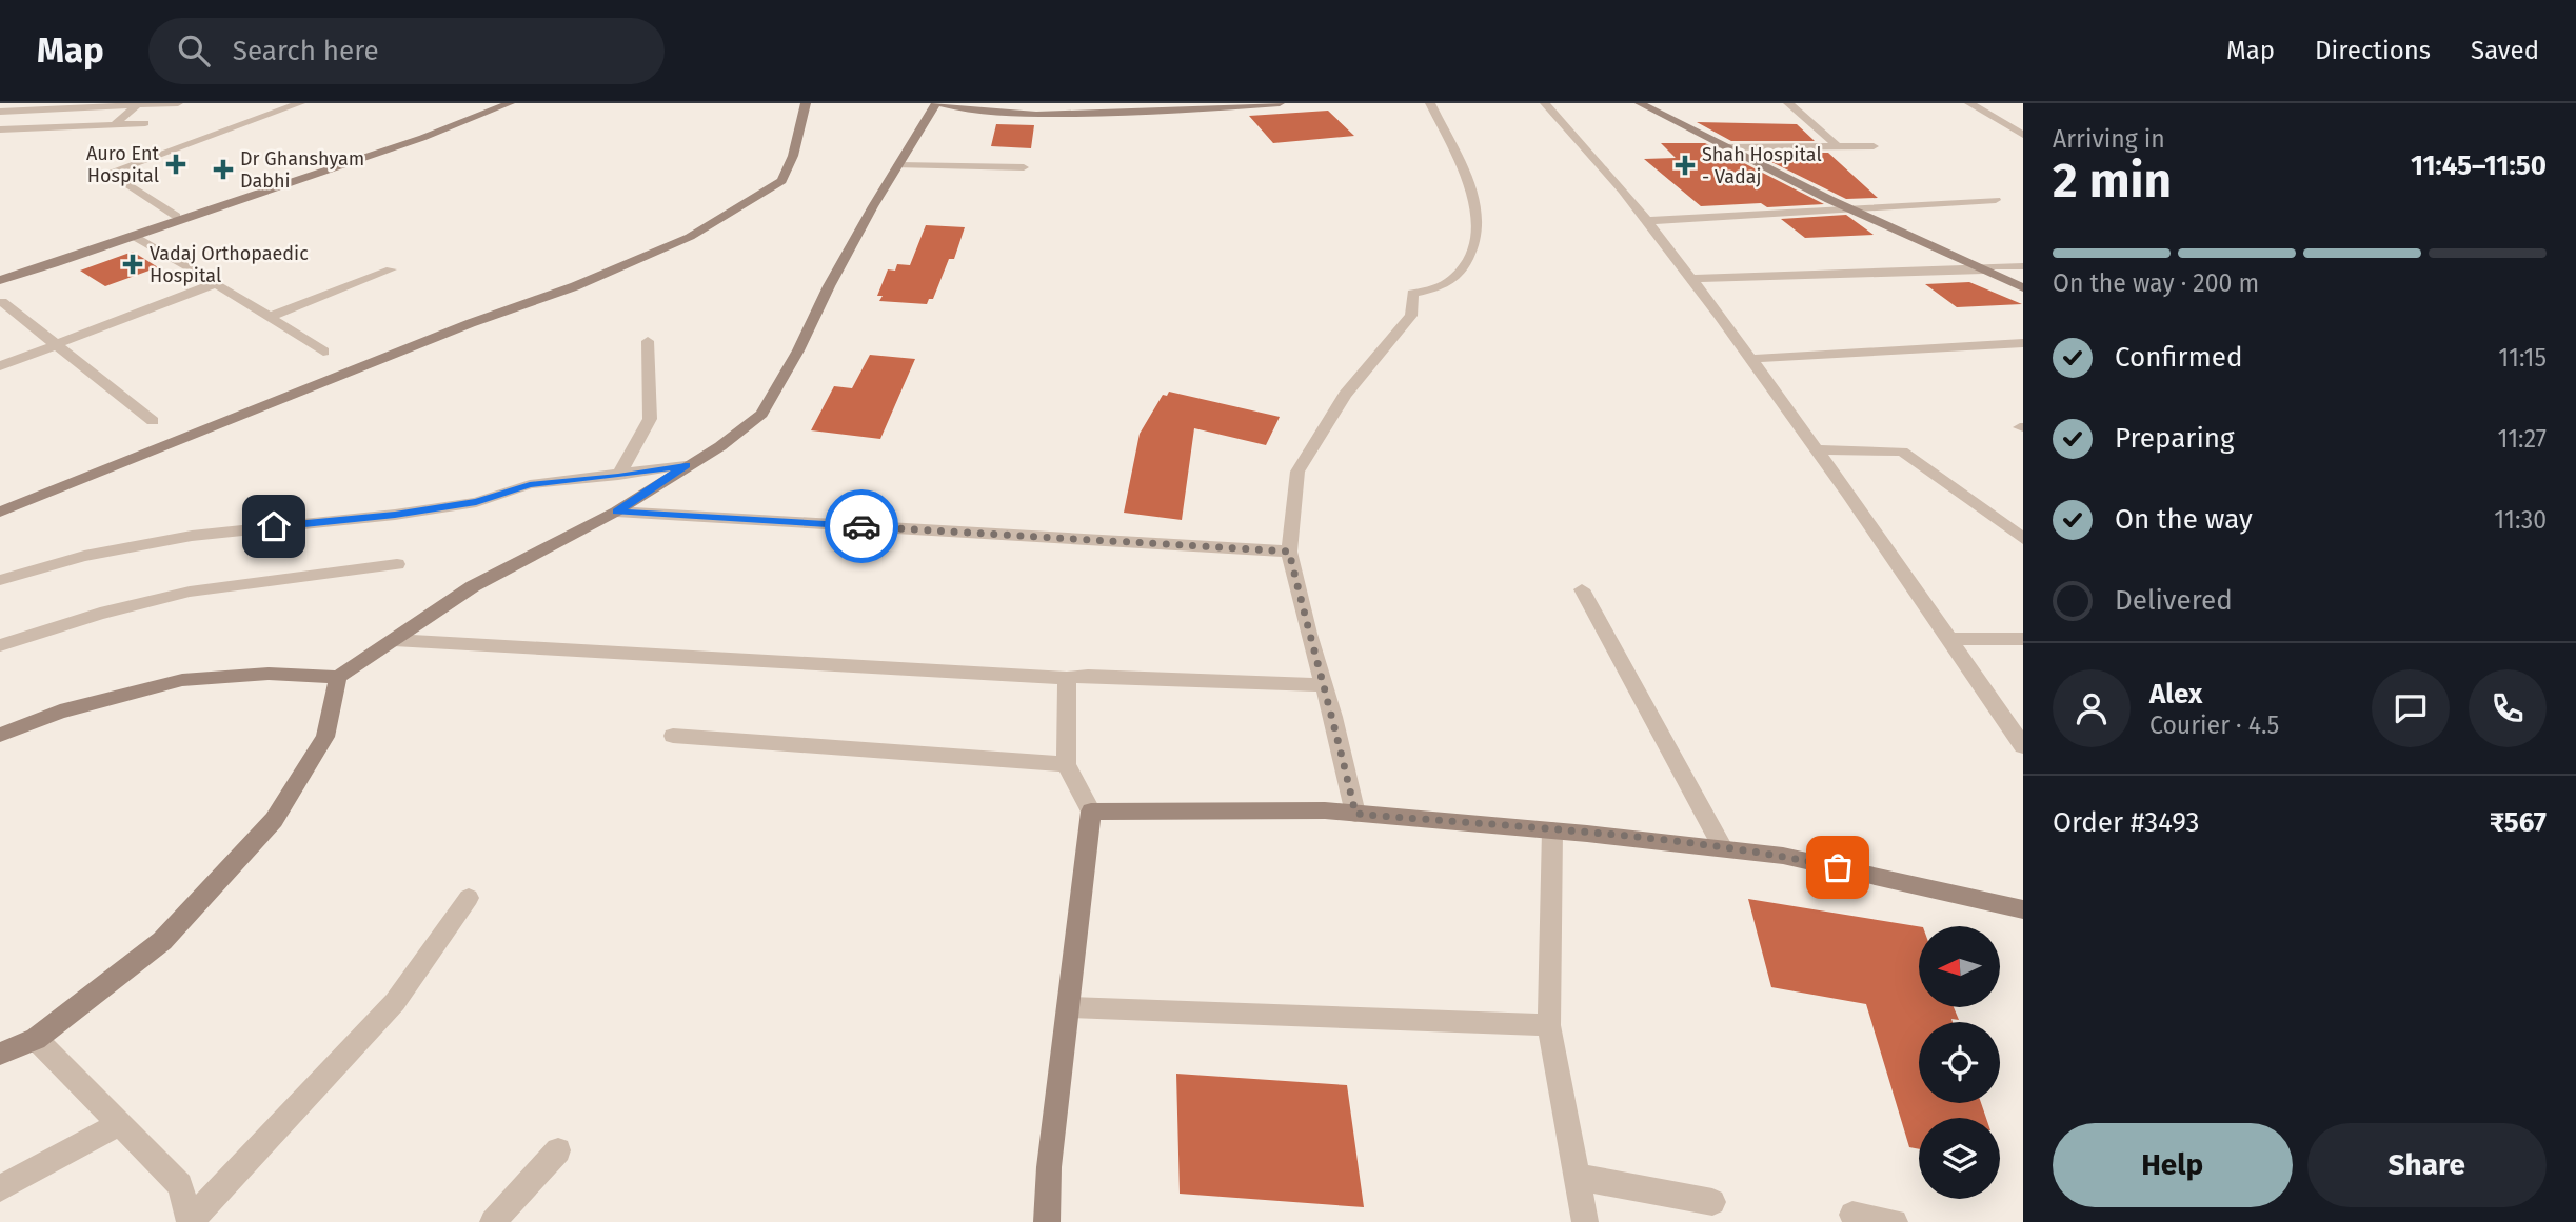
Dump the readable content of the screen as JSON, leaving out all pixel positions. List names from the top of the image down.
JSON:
{
  "places": {
    "health": [
      "Auro Ent Hospital",
      "Shah Hospital - Vadaj",
      "Dr Ghanshyam Dabhi",
      "Vadaj Orthopaedic Hospital"
    ]
  },
  "north": "left",
  "page": {
    "header": "Map",
    "search": "Search here",
    "nav": ["Map", "Directions", "Saved"],
    "heading": ["2 min", "Arriving in", "11:45–11:50"],
    "panel": [
      "Alex",
      "Courier · 4.5",
      "Order #3493",
      "₹567"
    ],
    "bar": "On the way · 200 m",
    "list": [
      ["Confirmed", "11:15"],
      ["Preparing", "11:27"],
      ["On the way", "11:30"],
      "Delivered"
    ],
    "buttons": ["Help", "Share"]
  }
}
